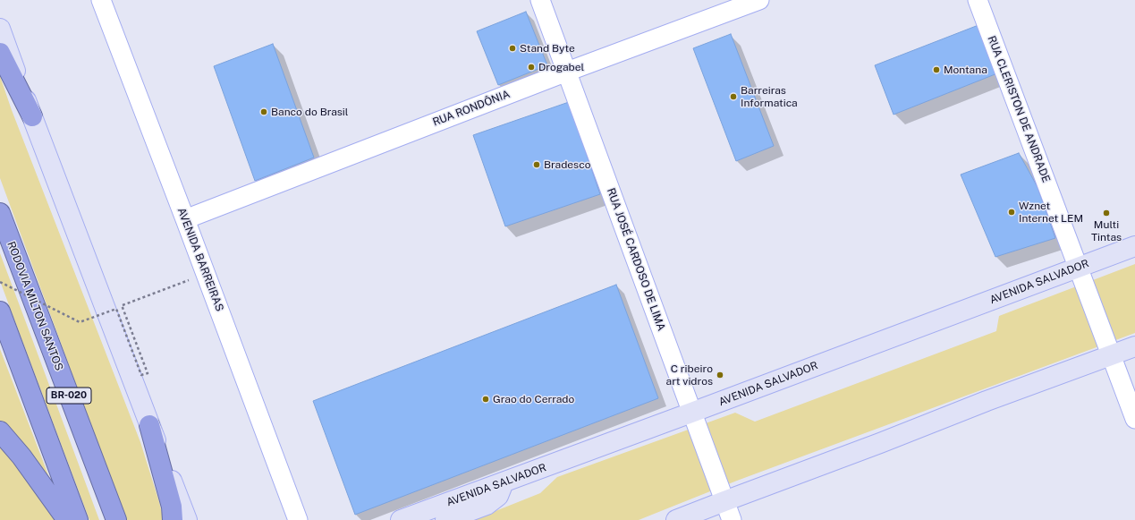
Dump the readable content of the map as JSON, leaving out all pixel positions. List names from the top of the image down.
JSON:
{
  "streets": {
    "highway": ["RODOVIA MILTON SANTOS", "BR-020"],
    "main road": ["AVENIDA SALVADOR"],
    "street": [
      "RUA RONDÔNIA",
      "RUA CLERISTON DE ANDRADE",
      "AVENIDA BARREIRAS",
      "RUA JOSÉ CARDOSO DE LIMA"
    ]
  },
  "crossings": [
    ["RUA RONDÔNIA", "AVENIDA BARREIRAS"],
    ["RUA RONDÔNIA", "RUA JOSÉ CARDOSO DE LIMA"],
    ["RUA CLERISTON DE ANDRADE", "AVENIDA SALVADOR"],
    ["RUA JOSÉ CARDOSO DE LIMA", "AVENIDA SALVADOR"]
  ],
  "places": [
    "Stand Byte",
    "Drogabel",
    "Montana",
    "Barreiras Informatica",
    "Banco do Brasil",
    "Bradesco",
    "Wznet Internet LEM",
    "Multi Tintas",
    "C ribeiro art vidros",
    "Grao do Cerrado"
  ]
}
